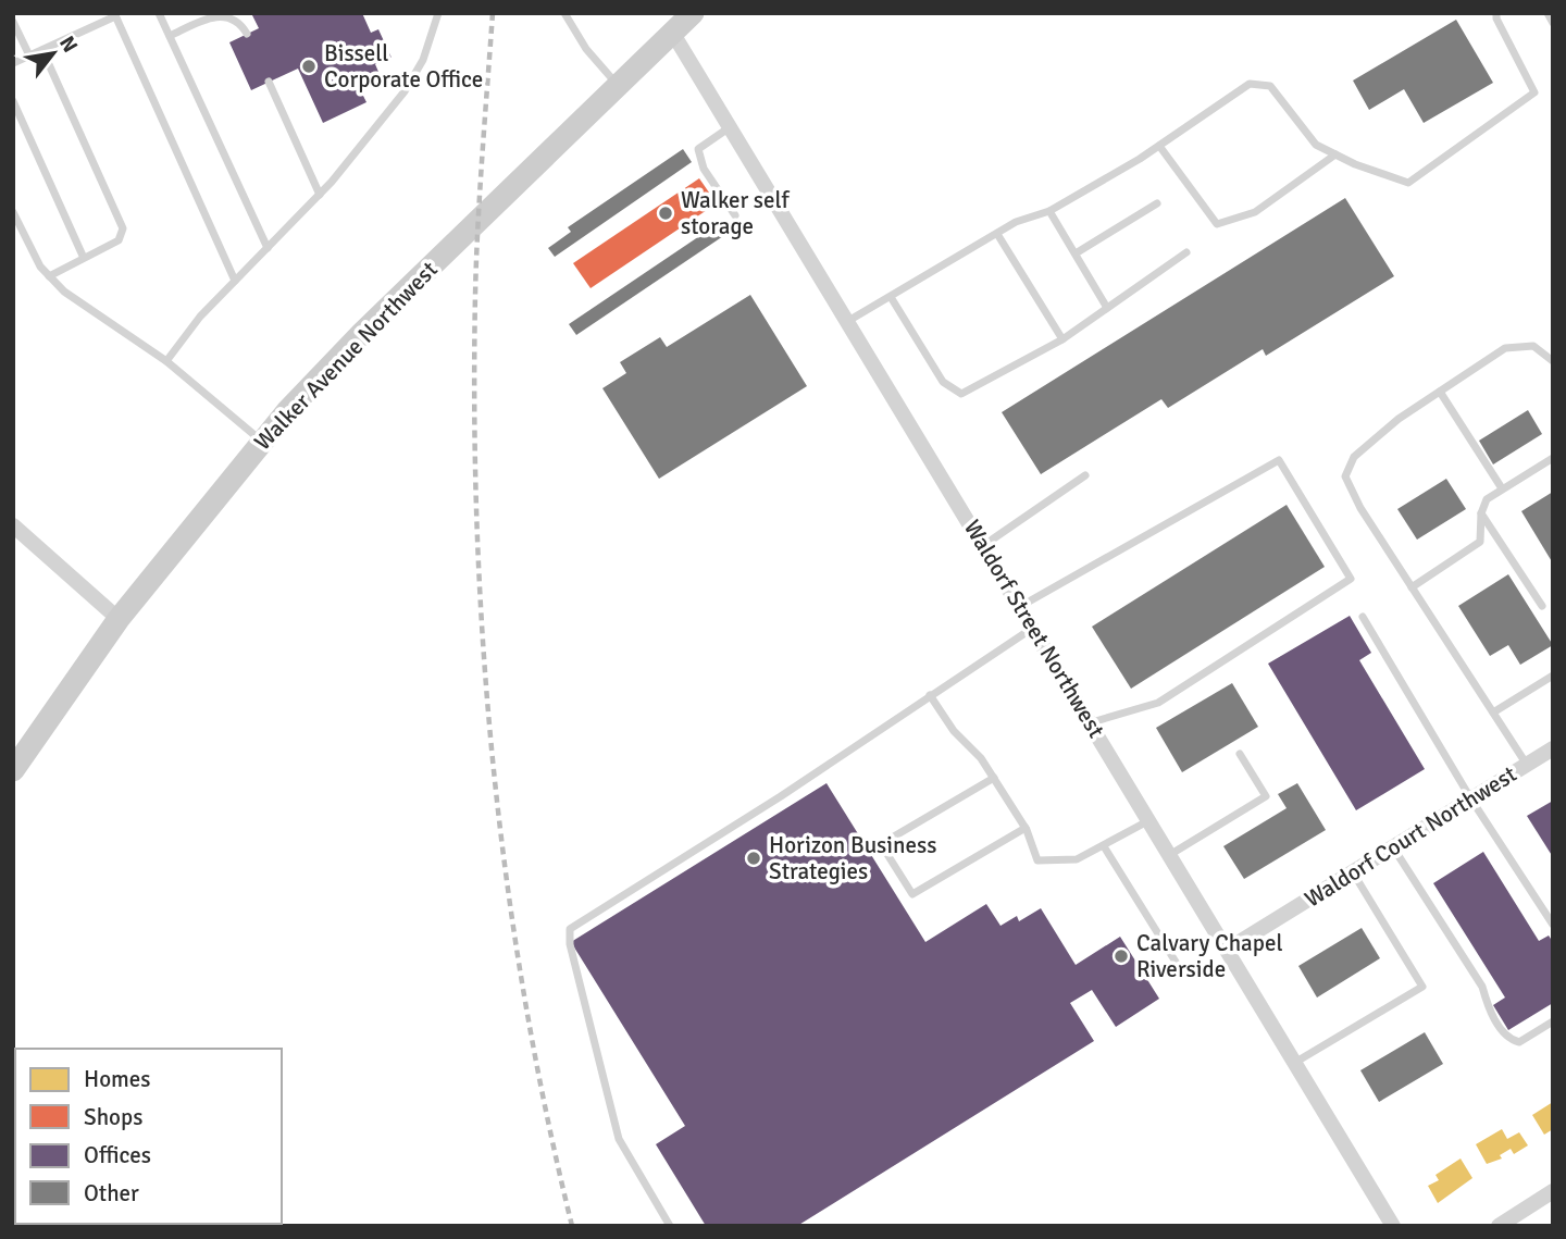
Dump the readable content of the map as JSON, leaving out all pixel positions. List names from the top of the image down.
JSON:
{
  "streets": {
    "main road": ["Walker Avenue Northwest"],
    "street": ["Waldorf Street Northwest", "Waldorf Court Northwest"]
  },
  "crossings": [
    ["Walker Avenue Northwest", "Waldorf Street Northwest"],
    ["Waldorf Street Northwest", "Waldorf Court Northwest"]
  ],
  "places": [
    "Bissell Corporate Office",
    "Walker self storage",
    "Horizon Business Strategies",
    "Calvary Chapel Riverside"
  ],
  "legend": [
    "Homes",
    "Shops",
    "Offices",
    "Other"
  ],
  "north": "top right"
}
